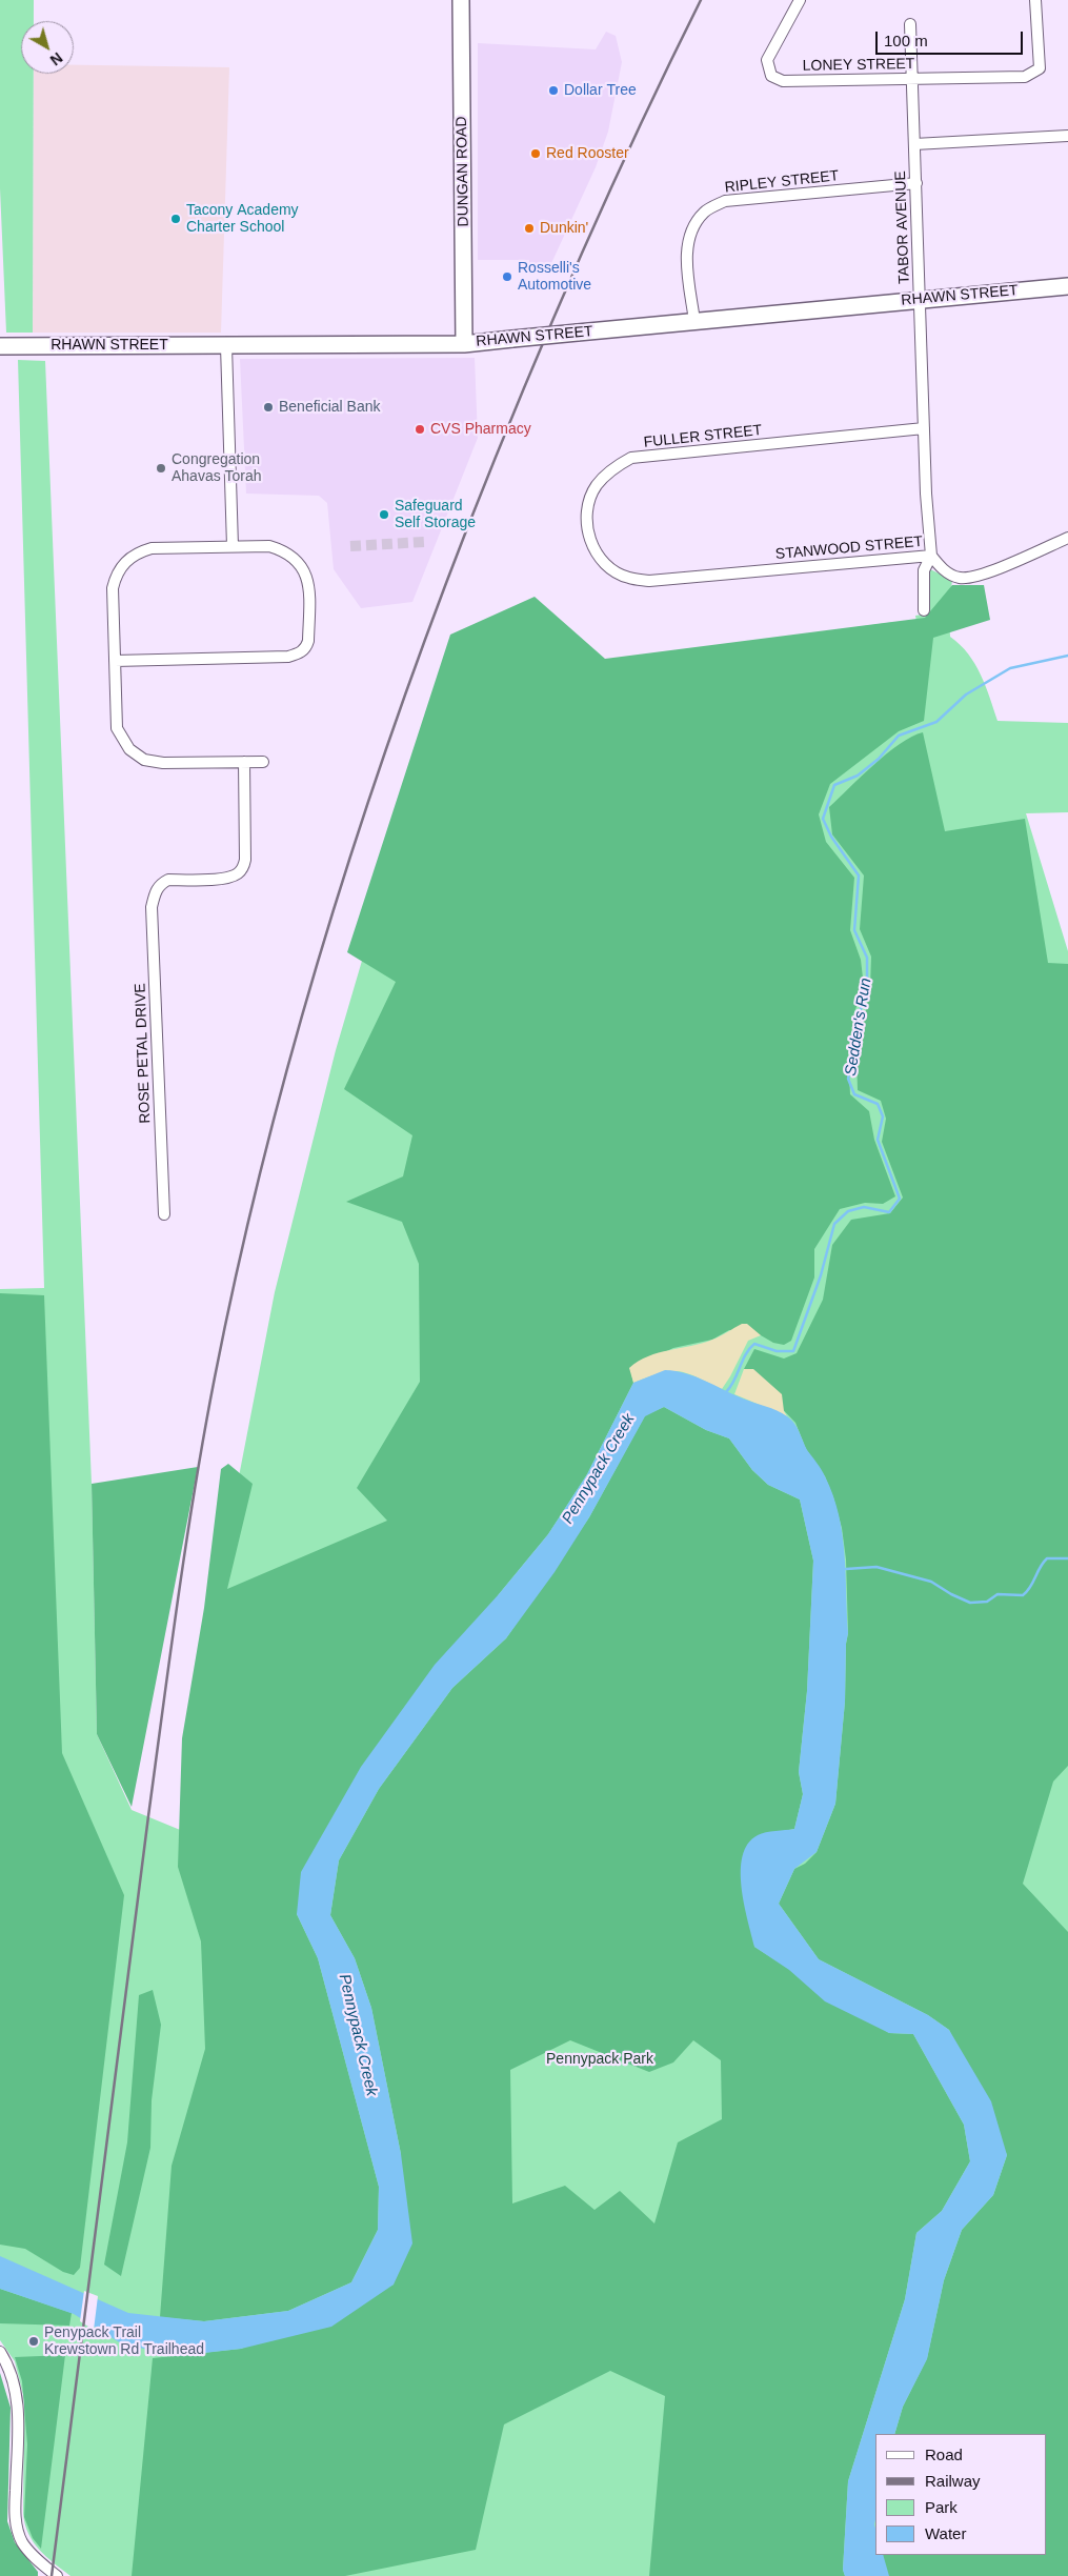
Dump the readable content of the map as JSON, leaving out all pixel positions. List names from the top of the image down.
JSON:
{
  "streets": {
    "main road": ["DUNGAN ROAD", "RHAWN STREET"],
    "street": [
      "LONEY STREET",
      "RIPLEY STREET",
      "TABOR AVENUE",
      "FULLER STREET",
      "STANWOOD STREET",
      "ROSE PETAL DRIVE"
    ]
  },
  "crossings": [
    ["LONEY STREET", "TABOR AVENUE"],
    ["DUNGAN ROAD", "RHAWN STREET"],
    ["RIPLEY STREET", "TABOR AVENUE"],
    ["RIPLEY STREET", "RHAWN STREET"],
    ["TABOR AVENUE", "RHAWN STREET"],
    ["TABOR AVENUE", "FULLER STREET"],
    ["TABOR AVENUE", "STANWOOD STREET"],
    ["FULLER STREET", "STANWOOD STREET"]
  ],
  "water": ["Sedden's Run", "Pennypack Creek"],
  "parks": ["Pennypack Park"],
  "places": [
    "Dollar Tree",
    "Red Rooster",
    "Tacony Academy Charter School",
    "Dunkin'",
    "Rosselli's Automotive",
    "Beneficial Bank",
    "CVS Pharmacy",
    "Congregation Ahavas Torah",
    "Safeguard Self Storage",
    "Penypack Trail Krewstown Rd Trailhead"
  ],
  "legend": [
    "Road",
    "Railway",
    "Park",
    "Water"
  ],
  "scale_bar": "100 m",
  "north": "bottom right"
}
